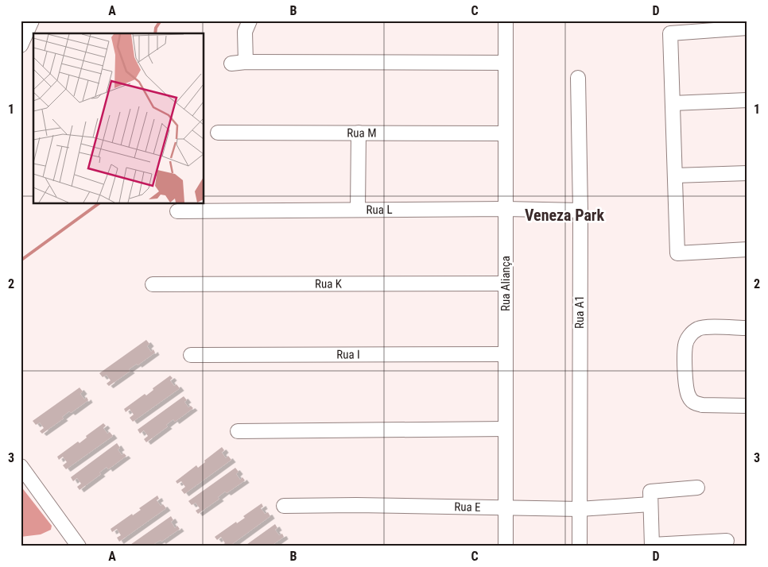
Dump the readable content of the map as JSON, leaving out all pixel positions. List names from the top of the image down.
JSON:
{
  "streets": {
    "street": [
      "Rua M",
      "Rua L",
      "Rua K",
      "Rua Aliança",
      "Rua A1",
      "Rua I",
      "Rua E"
    ]
  },
  "crossings": [
    ["Rua M", "Rua Aliança"],
    ["Rua L", "Rua Aliança"],
    ["Rua L", "Rua A1"],
    ["Rua K", "Rua Aliança"],
    ["Rua Aliança", "Rua I"],
    ["Rua Aliança", "Rua E"],
    ["Rua A1", "Rua E"]
  ],
  "districts": ["Veneza Park"],
  "grid": {
    "columns": [
      "A",
      "B",
      "C",
      "D"
    ],
    "rows": ["1", "2", "3"]
  }
}
